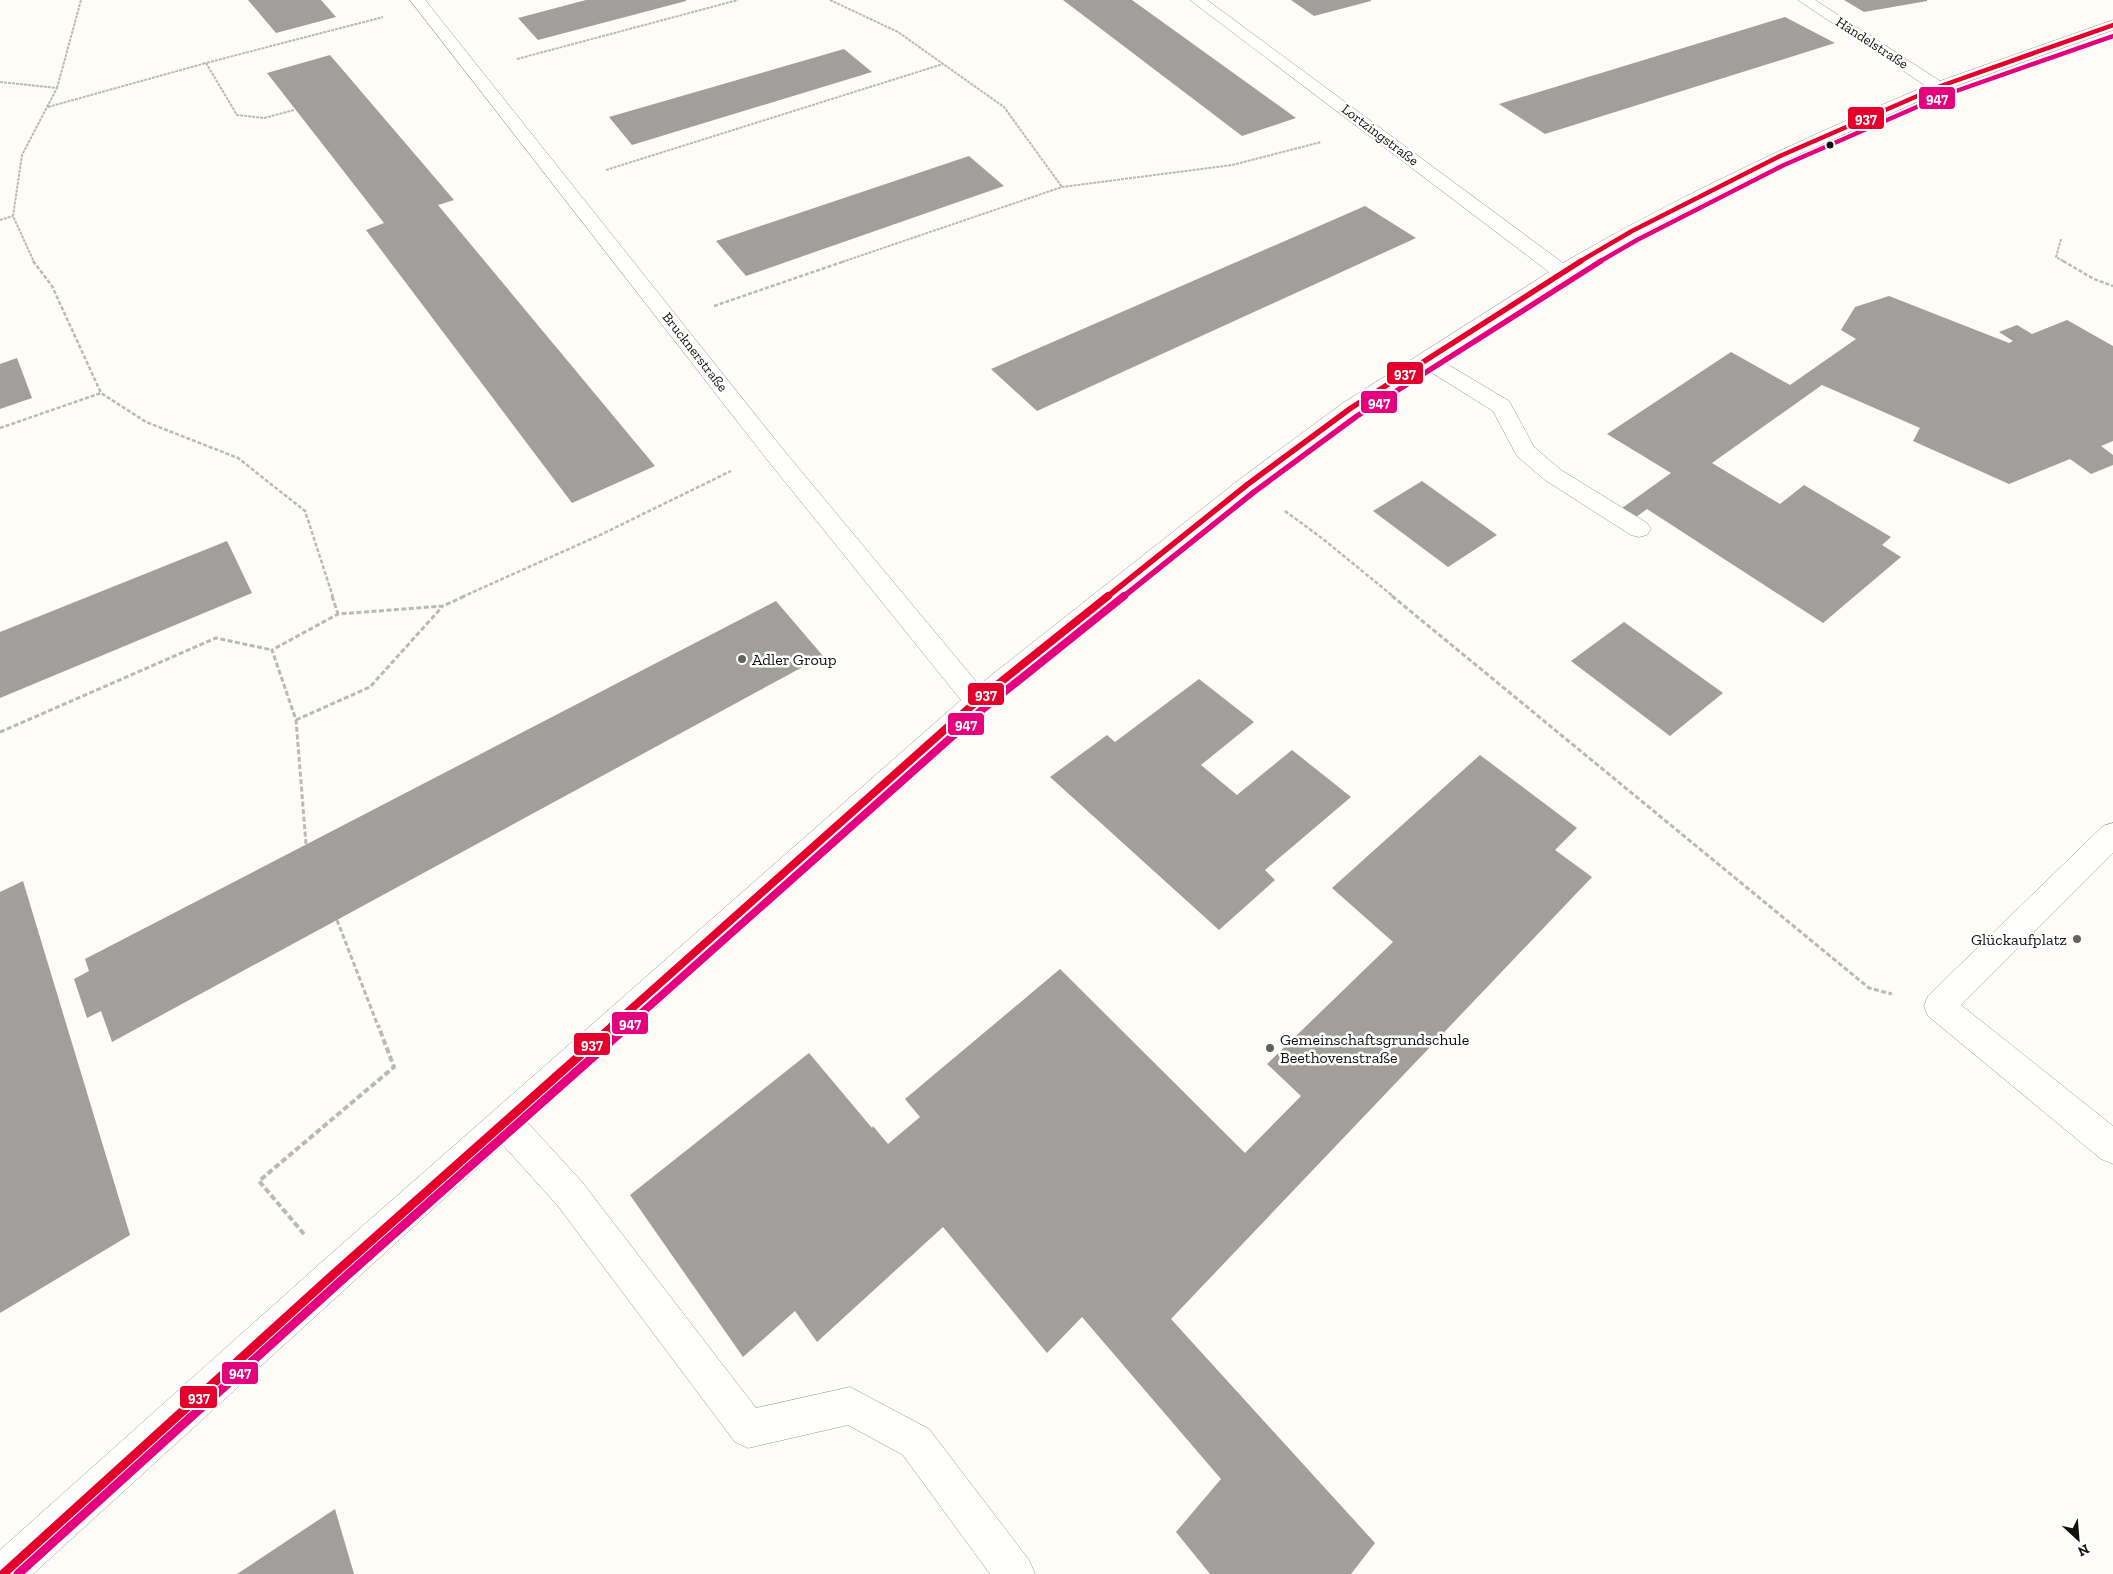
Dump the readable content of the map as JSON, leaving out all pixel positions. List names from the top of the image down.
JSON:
{
  "streets": {
    "street": ["Händelstraße", "Lortzingstraße", "Brucknerstraße"]
  },
  "places": ["Adler Group", "Glückaufplatz", "Gemeinschaftsgrundschule Beethovenstraße"],
  "lines": ["transit line 937", "transit line 947"],
  "north": "bottom right"
}
